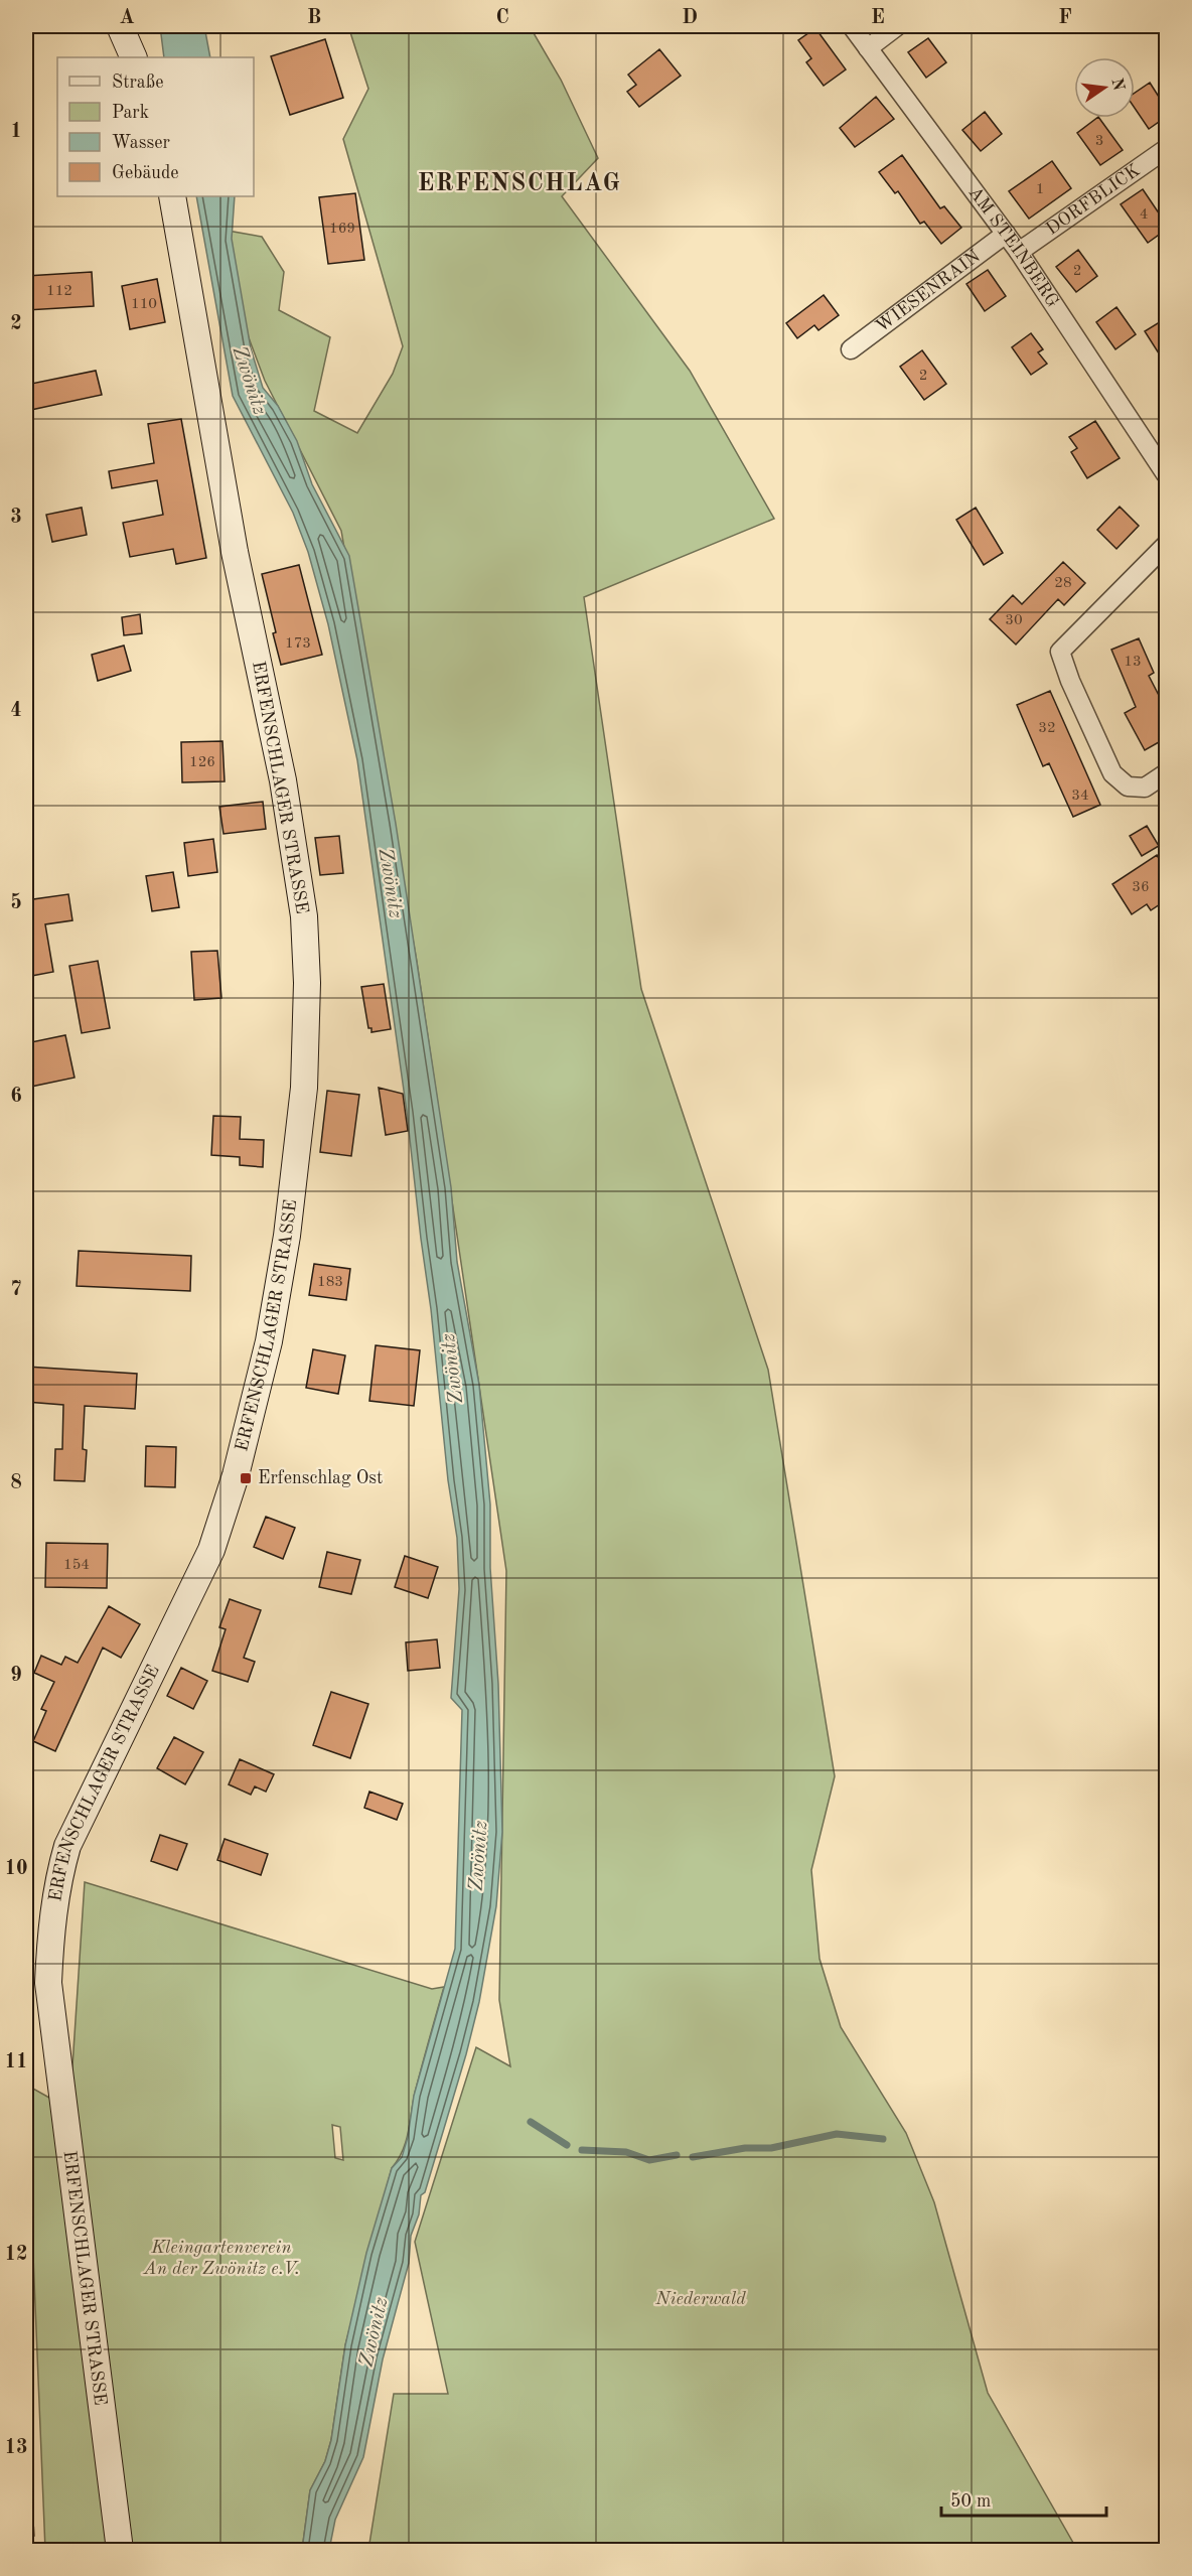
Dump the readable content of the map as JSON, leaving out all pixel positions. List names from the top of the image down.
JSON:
{
  "streets": {
    "main road": ["ERFENSCHLAGER STRASSE"],
    "street": ["DORFBLICK", "AM STEINBERG", "WIESENRAIN"]
  },
  "crossings": [
    ["DORFBLICK", "AM STEINBERG"],
    ["AM STEINBERG", "WIESENRAIN"]
  ],
  "districts": ["ERFENSCHLAG"],
  "water": ["Zwönitz"],
  "parks": ["Kleingartenverein An der Zwönitz e.V.", "Niederwald"],
  "places": {
    "transit": ["Erfenschlag Ost"]
  },
  "house_numbers": [
    "3",
    "1",
    "4",
    "169",
    "2",
    "112",
    "110",
    "2",
    "28",
    "30",
    "173",
    "13",
    "32",
    "126",
    "34",
    "36",
    "183",
    "154"
  ],
  "legend": [
    "Straße",
    "Park",
    "Wasser",
    "Gebäude"
  ],
  "scale_bar": "50 m",
  "north": "right",
  "grid": {
    "columns": [
      "A",
      "B",
      "C",
      "D",
      "E",
      "F"
    ],
    "rows": [
      "1",
      "2",
      "3",
      "4",
      "5",
      "6",
      "7",
      "8",
      "9",
      "10",
      "11",
      "12",
      "13"
    ]
  }
}
